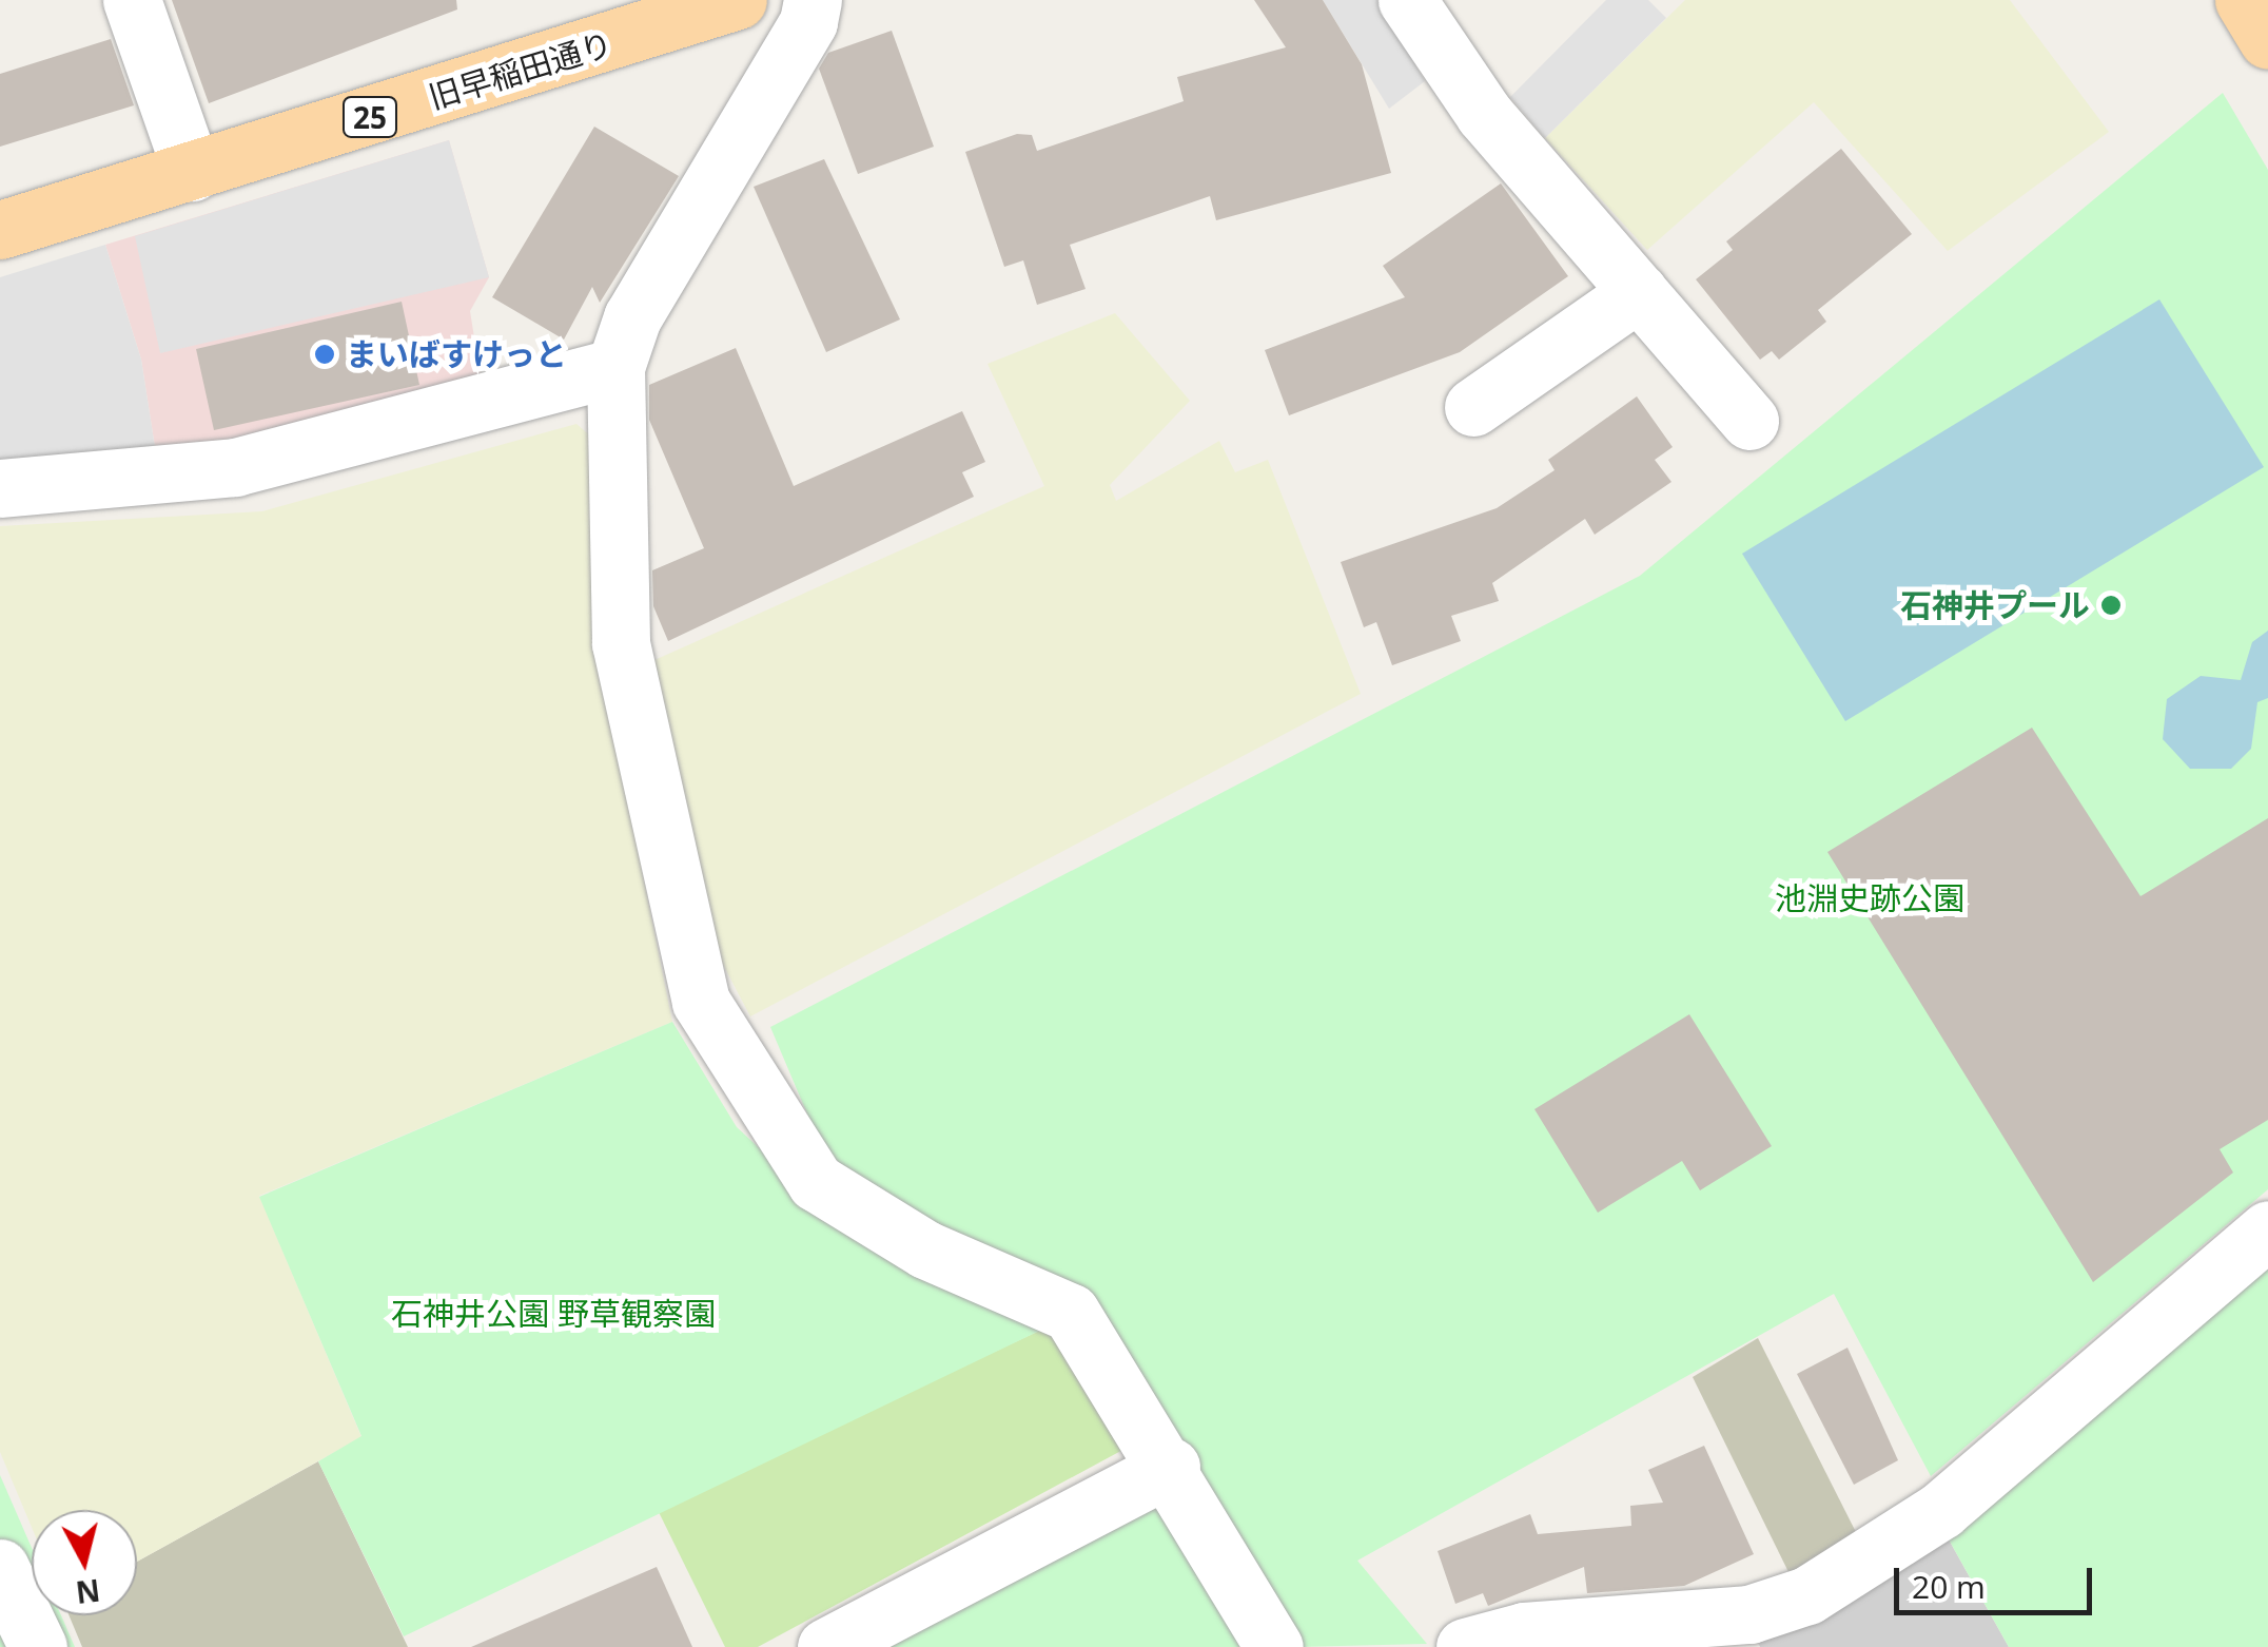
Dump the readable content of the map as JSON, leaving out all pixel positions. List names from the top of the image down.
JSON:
{
  "streets": {
    "main road": ["旧早稲田通り", "25"]
  },
  "parks": ["池淵史跡公園", "石神井公園 野草観察園"],
  "places": ["まいばすけっと", "石神井プール"],
  "scale_bar": "20 m",
  "north": "bottom"
}
